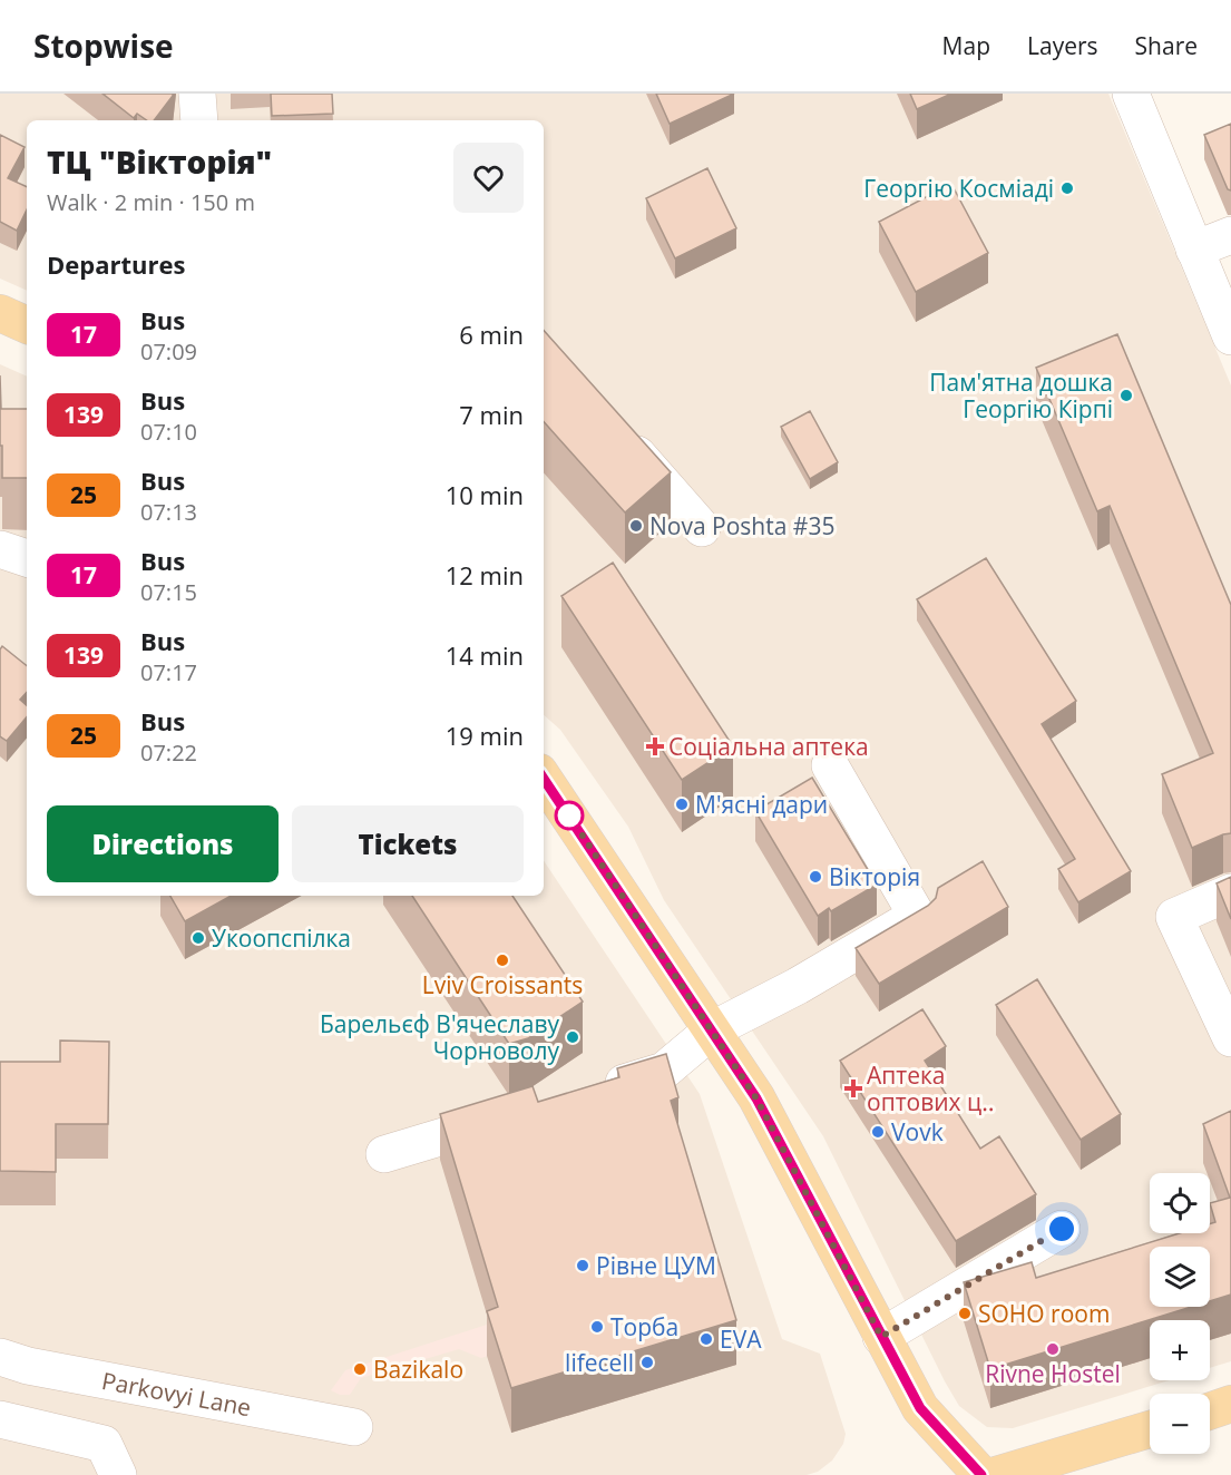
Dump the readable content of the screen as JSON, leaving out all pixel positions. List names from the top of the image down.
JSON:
{
  "streets": {
    "street": ["Parkovyi Lane"]
  },
  "places": {
    "other": [
      "Георгію Косміаді",
      "Пам'ятна дошка Георгію Кірпі",
      "Nova Poshta #35",
      "М'ясні дари",
      "Вікторія",
      "Укоопспілка",
      "Lviv Croissants",
      "Барельєф В'ячеславу Чорноволу",
      "Vovk",
      "Рівне ЦУМ",
      "SOHO room",
      "Торба",
      "EVA",
      "Rivne Hostel",
      "lifecell",
      "Bazikalo"
    ],
    "health": ["Соціальна аптека", "Аптека оптових ц‥"]
  },
  "lines": ["bus line 17"],
  "page": {
    "header": "Stopwise",
    "nav": ["Map", "Layers", "Share"],
    "heading": [
      ["ТЦ \"Вікторія\"", "Walk · 2 min · 150 m"],
      "Departures"
    ],
    "list": [
      {
        "mark": "17",
        "name": "Bus",
        "note": "07:09",
        "value": "6 min"
      },
      {
        "mark": "139",
        "name": "Bus",
        "note": "07:10",
        "value": "7 min"
      },
      {
        "mark": "25",
        "name": "Bus",
        "note": "07:13",
        "value": "10 min"
      },
      {
        "mark": "17",
        "name": "Bus",
        "note": "07:15",
        "value": "12 min"
      },
      {
        "mark": "139",
        "name": "Bus",
        "note": "07:17",
        "value": "14 min"
      },
      {
        "mark": "25",
        "name": "Bus",
        "note": "07:22",
        "value": "19 min"
      }
    ],
    "buttons": ["Directions", "Tickets"],
    "map_buttons": ["+", "−"]
  }
}
